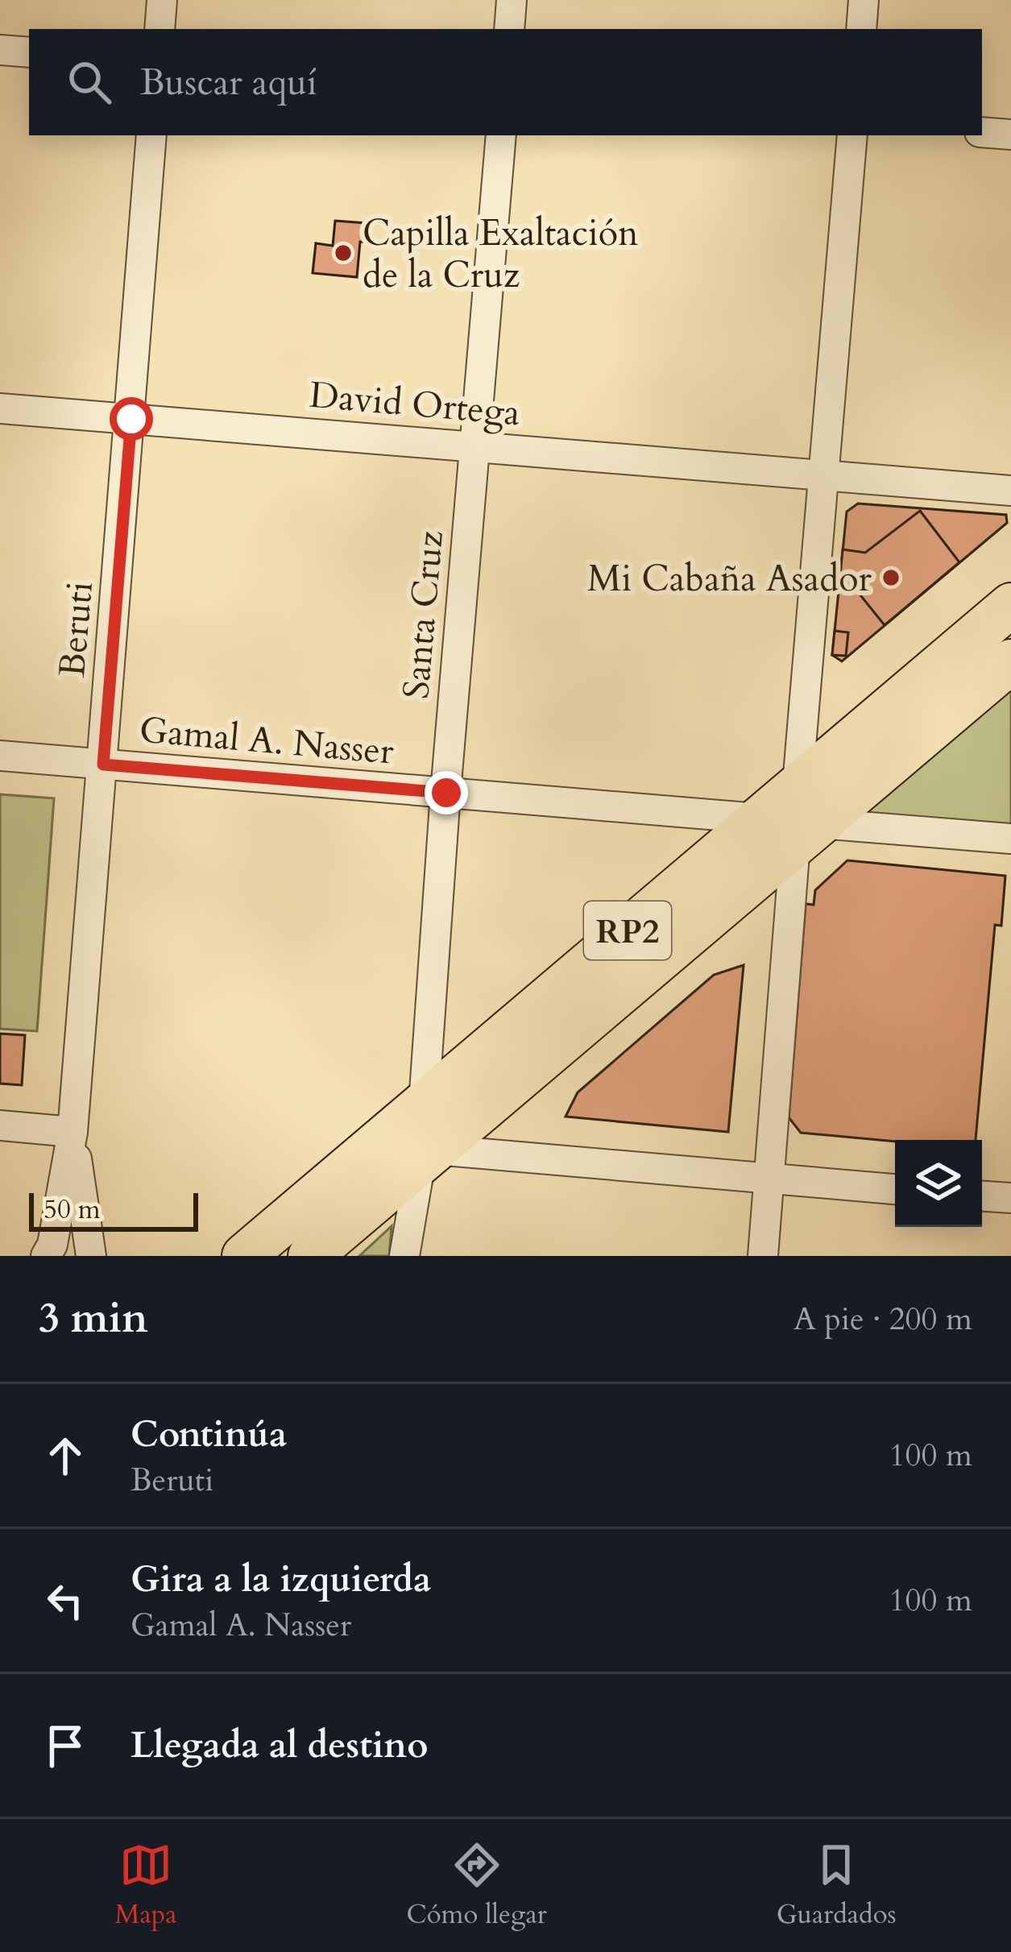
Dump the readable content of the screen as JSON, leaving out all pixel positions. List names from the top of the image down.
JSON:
{
  "streets": {
    "highway": ["RP2"],
    "street": [
      "David Ortega",
      "Santa Cruz",
      "Beruti",
      "Gamal A. Nasser"
    ]
  },
  "crossings": [
    ["David Ortega", "Santa Cruz"],
    ["David Ortega", "Beruti"],
    ["Santa Cruz", "Gamal A. Nasser"],
    ["Santa Cruz", "RP2"],
    ["Beruti", "Gamal A. Nasser"],
    ["Gamal A. Nasser", "RP2"]
  ],
  "places": ["Capilla Exaltación de la Cruz", "Mi Cabaña Asador"],
  "scale_bar": "50 m",
  "page": {
    "search": "Buscar aquí",
    "scale": "50 m",
    "heading": ["3 min", "A pie · 200 m"],
    "list": [
      ["Continúa", "Beruti", "100 m"],
      ["Gira a la izquierda", "Gamal A. Nasser", "100 m"],
      "Llegada al destino"
    ],
    "nav": ["Mapa", "Cómo llegar", "Guardados"]
  }
}
